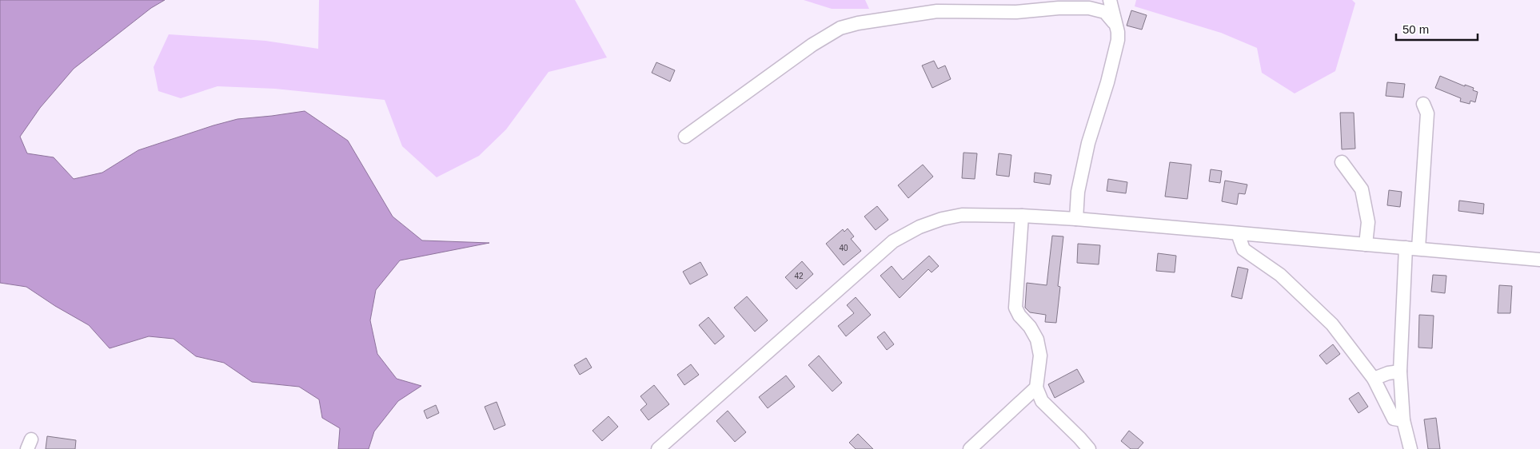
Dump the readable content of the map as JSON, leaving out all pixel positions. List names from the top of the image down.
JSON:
{
  "house_numbers": ["40", "42"],
  "scale_bar": "50 m"
}
